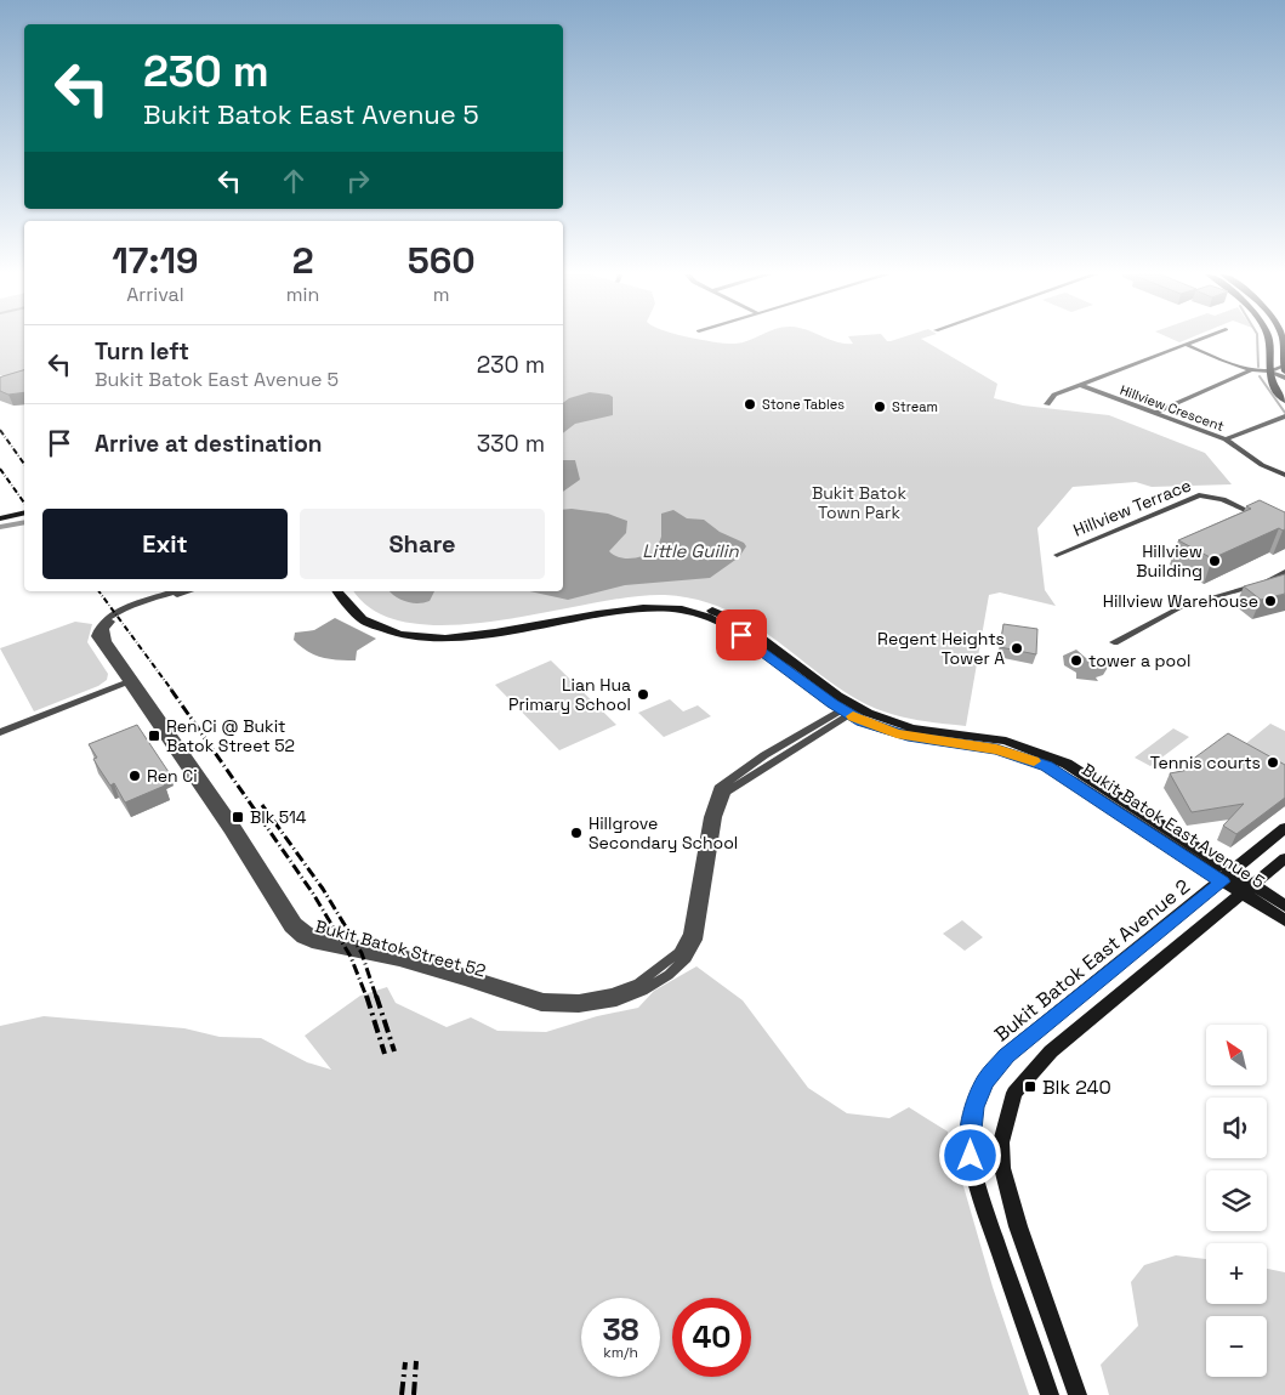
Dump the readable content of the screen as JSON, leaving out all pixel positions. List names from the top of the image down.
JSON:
{
  "streets": {
    "street": [
      "Hillview Crescent",
      "Hillview Terrace",
      "Bukit Batok East Avenue 5",
      "Bukit Batok Street 52",
      "Bukit Batok East Avenue 2"
    ]
  },
  "crossings": [
    ["Bukit Batok East Avenue 5", "Bukit Batok Street 52"],
    ["Bukit Batok East Avenue 5", "Bukit Batok East Avenue 2"]
  ],
  "water": ["Little Guilin"],
  "parks": ["Bukit Batok Town Park"],
  "places": {
    "other": [
      "Stone Tables",
      "Stream",
      "Hillview Building",
      "Hillview Warehouse",
      "Regent Heights Tower A",
      "tower a pool",
      "Lian Hua Primary School",
      "Tennis courts",
      "Ren Ci",
      "Hillgrove Secondary School"
    ],
    "transit": ["Ren Ci @ Bukit Batok Street 52", "Blk 514", "Blk 240"]
  },
  "north": "top left",
  "page": {
    "turn": ["230 m", "Bukit Batok East Avenue 5"],
    "eta": [
      "17:19",
      "Arrival",
      "2",
      "min",
      "560",
      "m"
    ],
    "list": [
      {
        "name": "Turn left",
        "note": "Bukit Batok East Avenue 5",
        "value": "230 m"
      },
      {
        "name": "Arrive at destination",
        "value": "330 m"
      }
    ],
    "buttons": ["Exit", "Share"],
    "map_buttons": ["+", "−"],
    "speed": "38 km/h",
    "limit": "40"
  }
}
